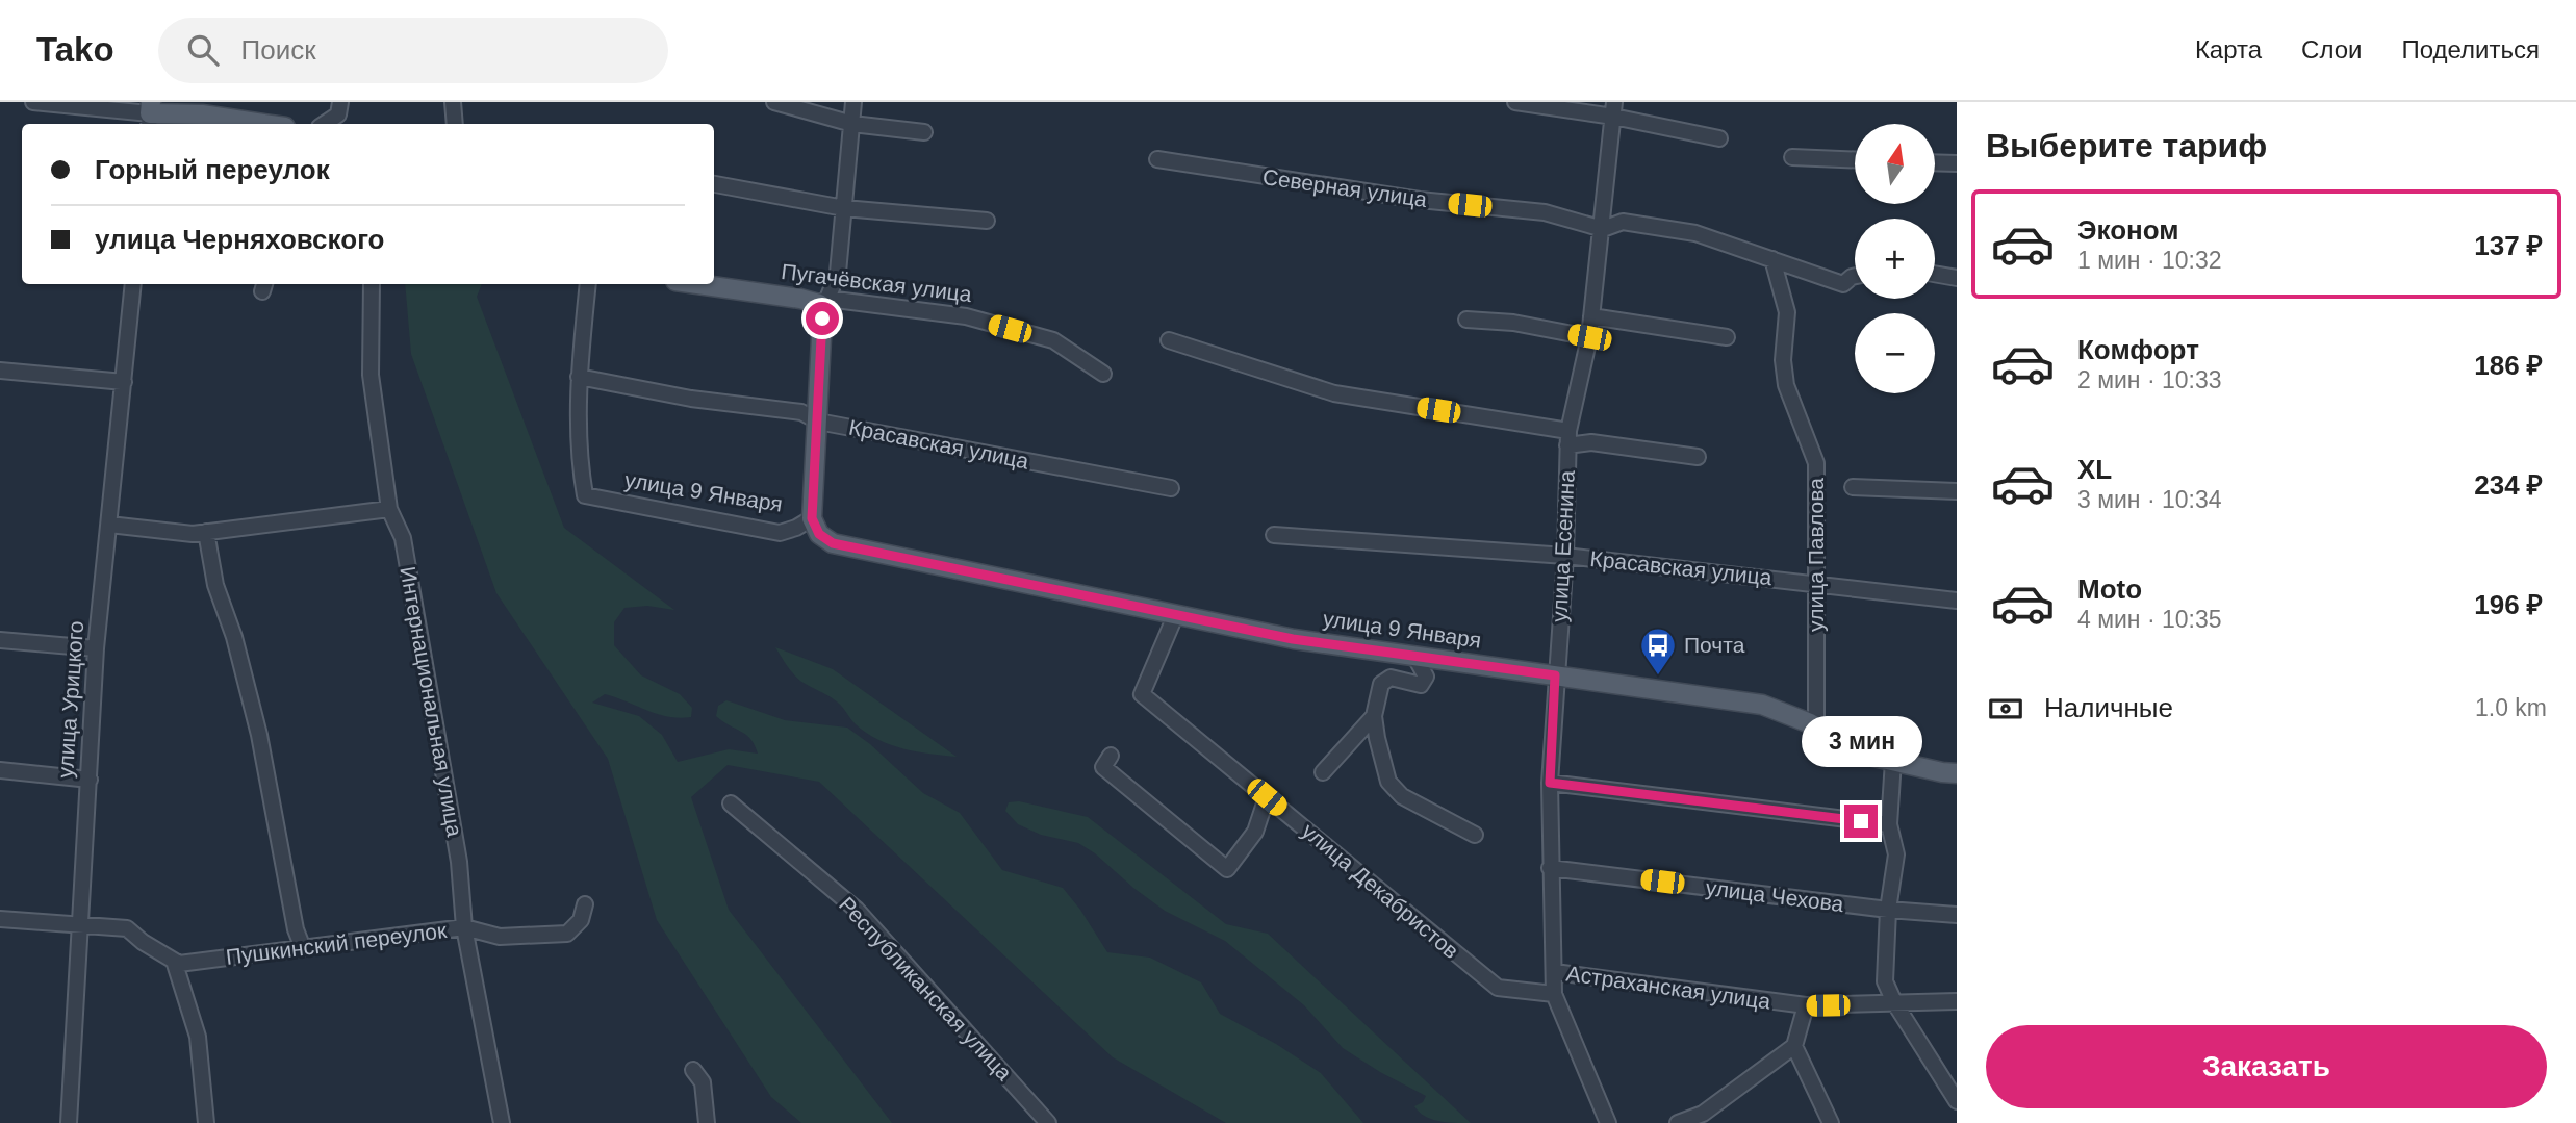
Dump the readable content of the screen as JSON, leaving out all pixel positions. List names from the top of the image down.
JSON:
{
  "streets": {
    "main road": ["Пугачёвская улица", "улица 9 Января"],
    "street": [
      "Северная улица",
      "Красавская улица",
      "улица Есенина",
      "улица Павлова",
      "улица Урицкого",
      "Интернациональная улица",
      "улица Декабристов",
      "улица Чехова",
      "Пушкинский переулок",
      "Астраханская улица",
      "Республиканская улица"
    ]
  },
  "crossings": [
    ["Северная улица", "улица Есенина"],
    ["Северная улица", "улица Павлова"],
    ["Красавская улица", "улица 9 Января"],
    ["Красавская улица", "улица Есенина"],
    ["Красавская улица", "улица Павлова"],
    ["улица 9 Января", "улица Есенина"],
    ["улица 9 Января", "улица Павлова"],
    ["улица 9 Января", "улица Декабристов"],
    ["улица Есенина", "улица Декабристов"],
    ["улица Есенина", "улица Чехова"],
    ["улица Есенина", "Астраханская улица"],
    ["Интернациональная улица", "Пушкинский переулок"]
  ],
  "places": {
    "bus stop": ["Почта"]
  },
  "north": "top",
  "page": {
    "header": "Tako",
    "search": "Поиск",
    "nav": ["Карта", "Слои", "Поделиться"],
    "heading": "Выберите тариф",
    "map_buttons": ["+", "−"],
    "banner": ["Горный переулок", "улица Черняховского"],
    "list": [
      {
        "name": "Эконом",
        "note": "1 мин · 10:32",
        "value": "137 ₽"
      },
      {
        "name": "Комфорт",
        "note": "2 мин · 10:33",
        "value": "186 ₽"
      },
      {
        "name": "XL",
        "note": "3 мин · 10:34",
        "value": "234 ₽"
      },
      {
        "name": "Moto",
        "note": "4 мин · 10:35",
        "value": "196 ₽"
      }
    ],
    "pay": ["Наличные", "1.0 km"],
    "bubble": "3 мин",
    "buttons": "Заказать"
  }
}
